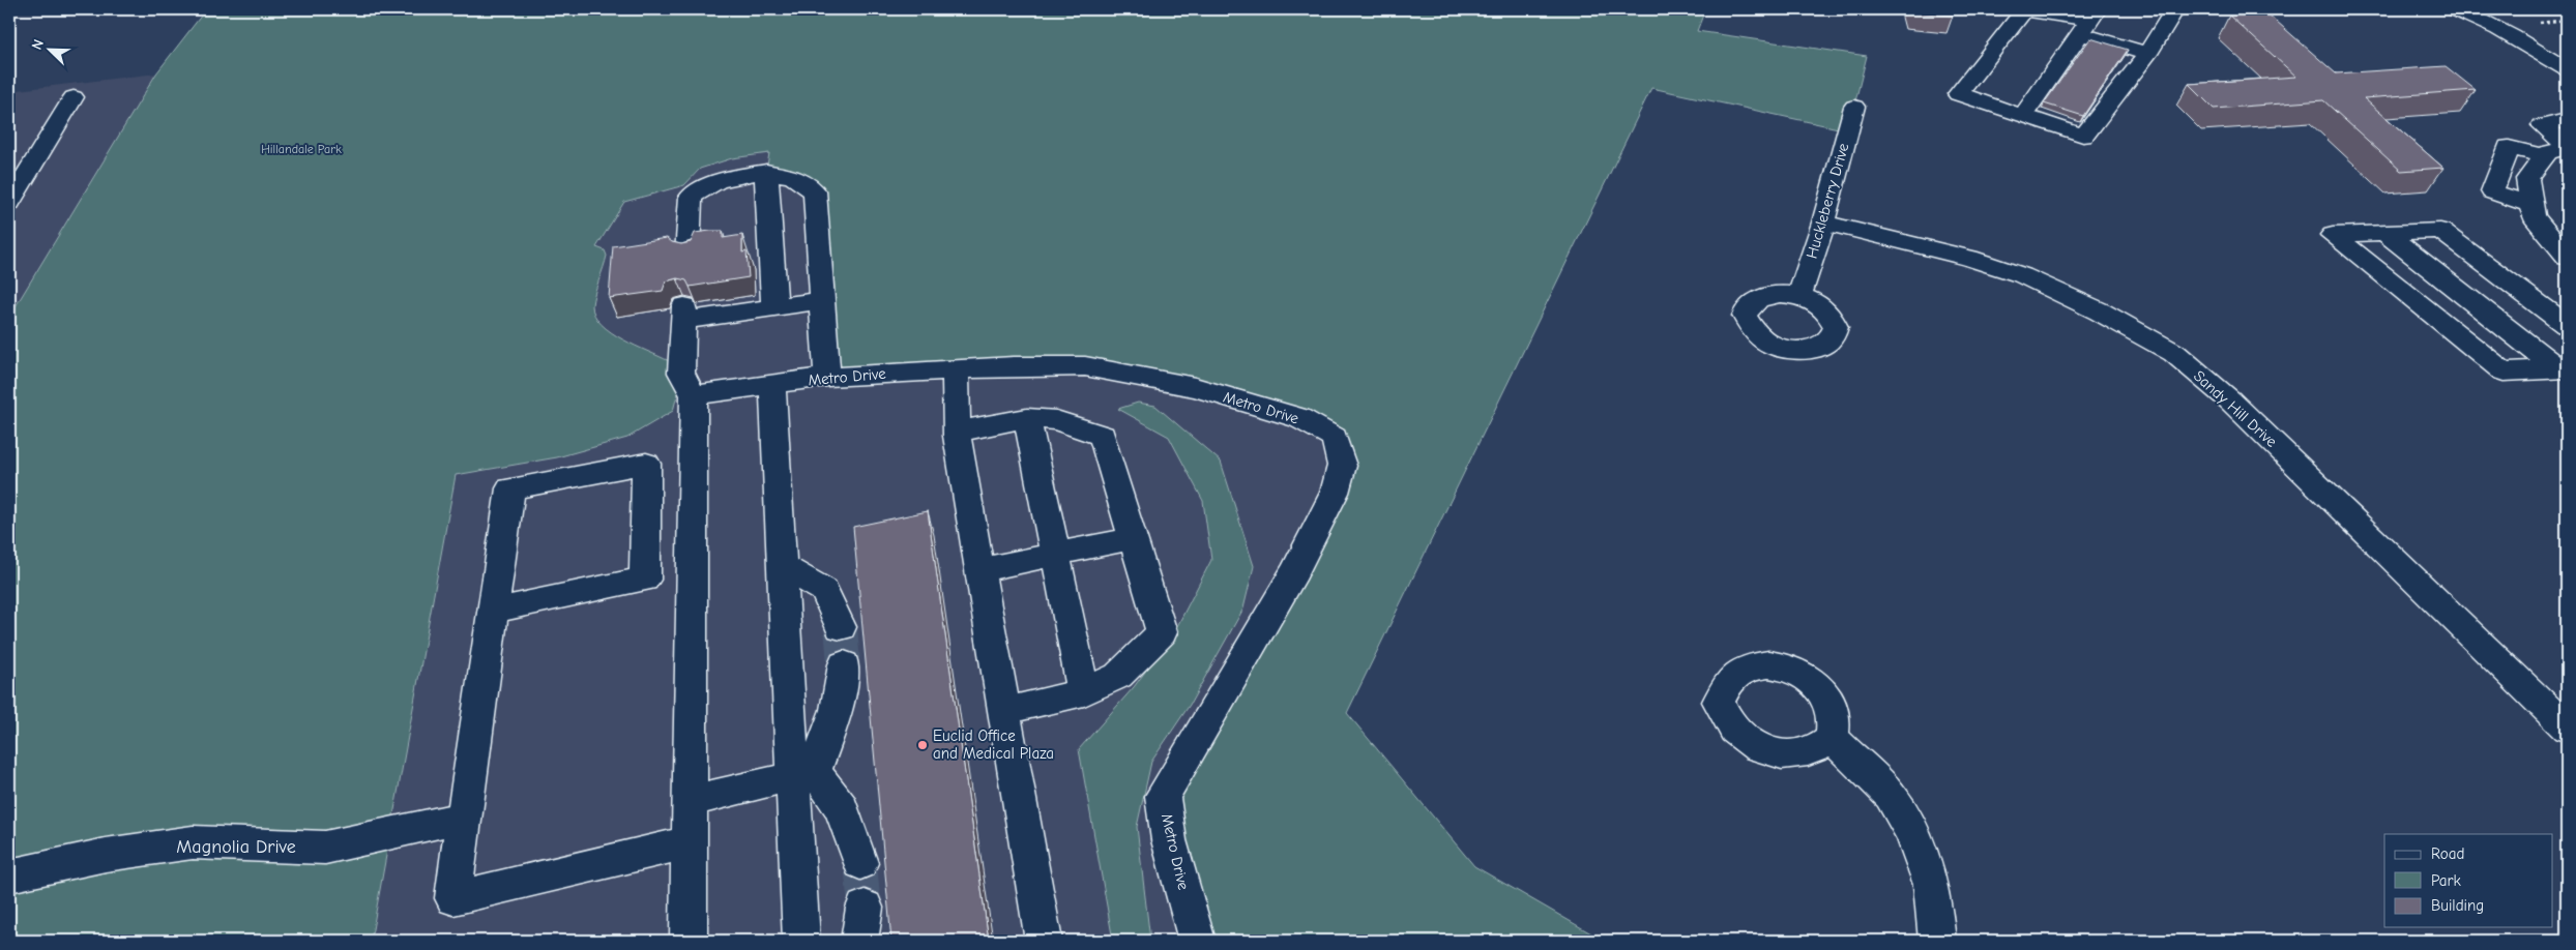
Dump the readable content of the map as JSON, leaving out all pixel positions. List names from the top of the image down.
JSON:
{
  "streets": {
    "street": [
      "Huckleberry Drive",
      "Metro Drive",
      "Sandy Hill Drive",
      "Magnolia Drive"
    ]
  },
  "crossings": [
    ["Huckleberry Drive", "Sandy Hill Drive"]
  ],
  "parks": ["Hillandale Park"],
  "places": ["Euclid Office and Medical Plaza"],
  "legend": ["Road", "Park", "Building"],
  "north": "top left"
}
